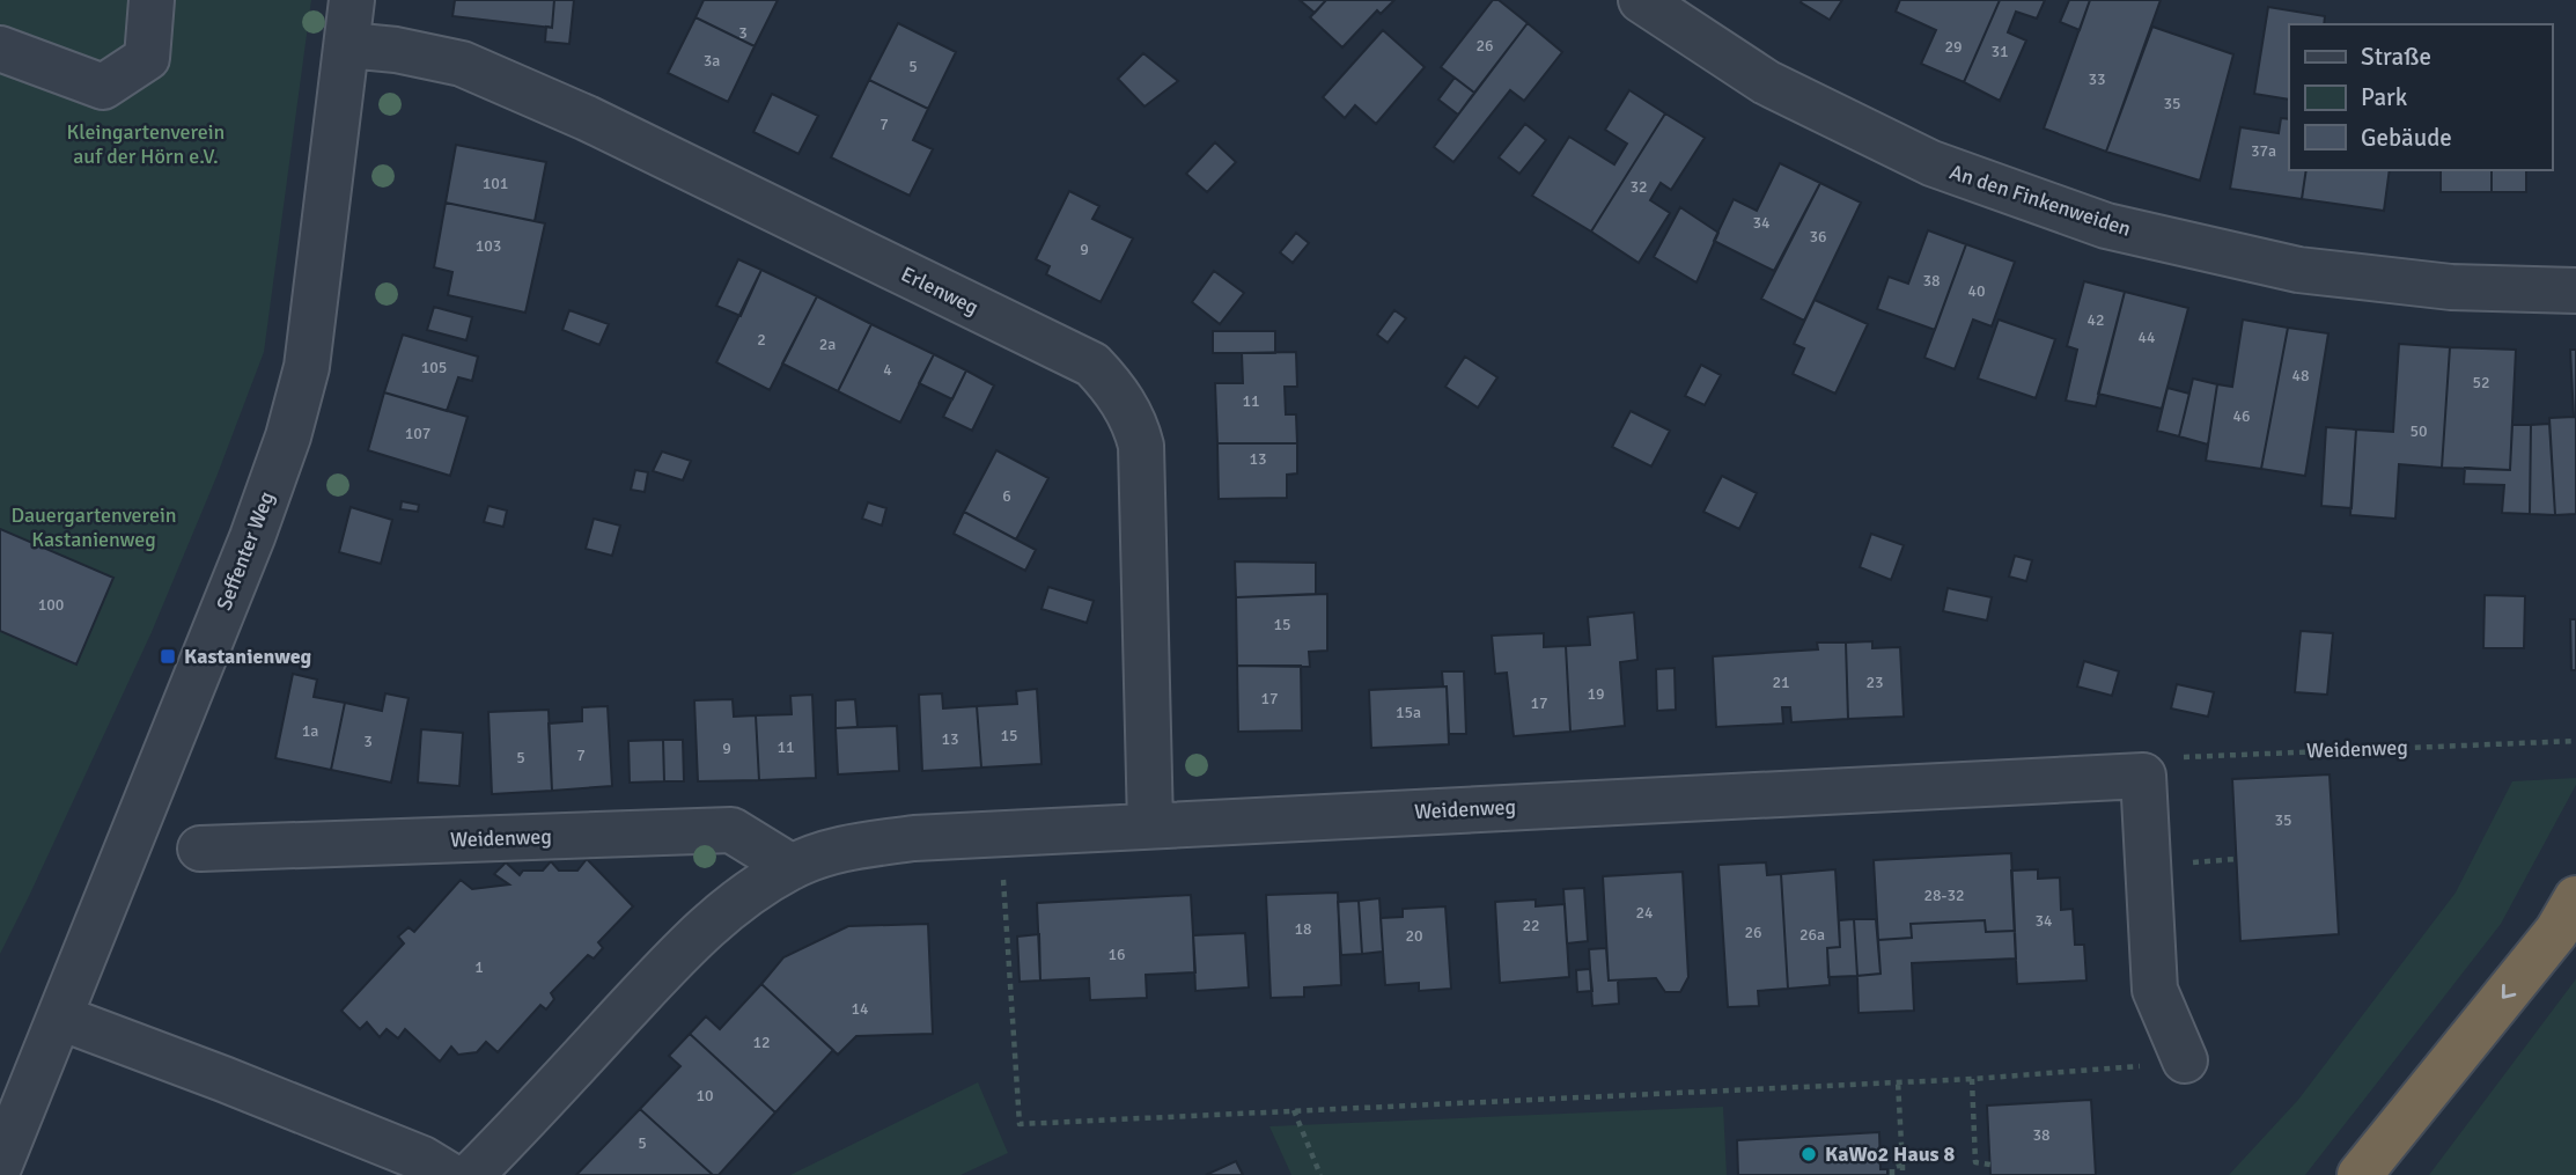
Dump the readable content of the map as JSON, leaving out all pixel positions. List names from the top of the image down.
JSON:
{
  "streets": {
    "street": [
      "An den Finkenweiden",
      "Erlenweg",
      "Seffenter Weg",
      "Weidenweg"
    ]
  },
  "crossings": [
    ["Erlenweg", "Seffenter Weg"],
    ["Erlenweg", "Weidenweg"]
  ],
  "parks": ["Kleingartenverein auf der Hörn e.V.", "Dauergartenverein Kastanienweg"],
  "places": {
    "transit": ["Kastanienweg"],
    "other": ["KaWo2 Haus 8"]
  },
  "house_numbers": [
    "3",
    "26",
    "29",
    "31",
    "3a",
    "5",
    "33",
    "35",
    "7",
    "37a",
    "101",
    "32",
    "34",
    "36",
    "103",
    "9",
    "38",
    "40",
    "42",
    "44",
    "2",
    "2a",
    "105",
    "4",
    "48",
    "52",
    "11",
    "46",
    "50",
    "107",
    "13",
    "6",
    "100",
    "15",
    "21",
    "23",
    "19",
    "17",
    "17",
    "15a",
    "1a",
    "15",
    "13",
    "3",
    "11",
    "9",
    "7",
    "5",
    "35",
    "28-32",
    "24",
    "34",
    "22",
    "18",
    "26",
    "26a",
    "20",
    "16",
    "1",
    "14",
    "12",
    "10",
    "38",
    "5"
  ],
  "legend": ["Straße", "Park", "Gebäude"]
}
